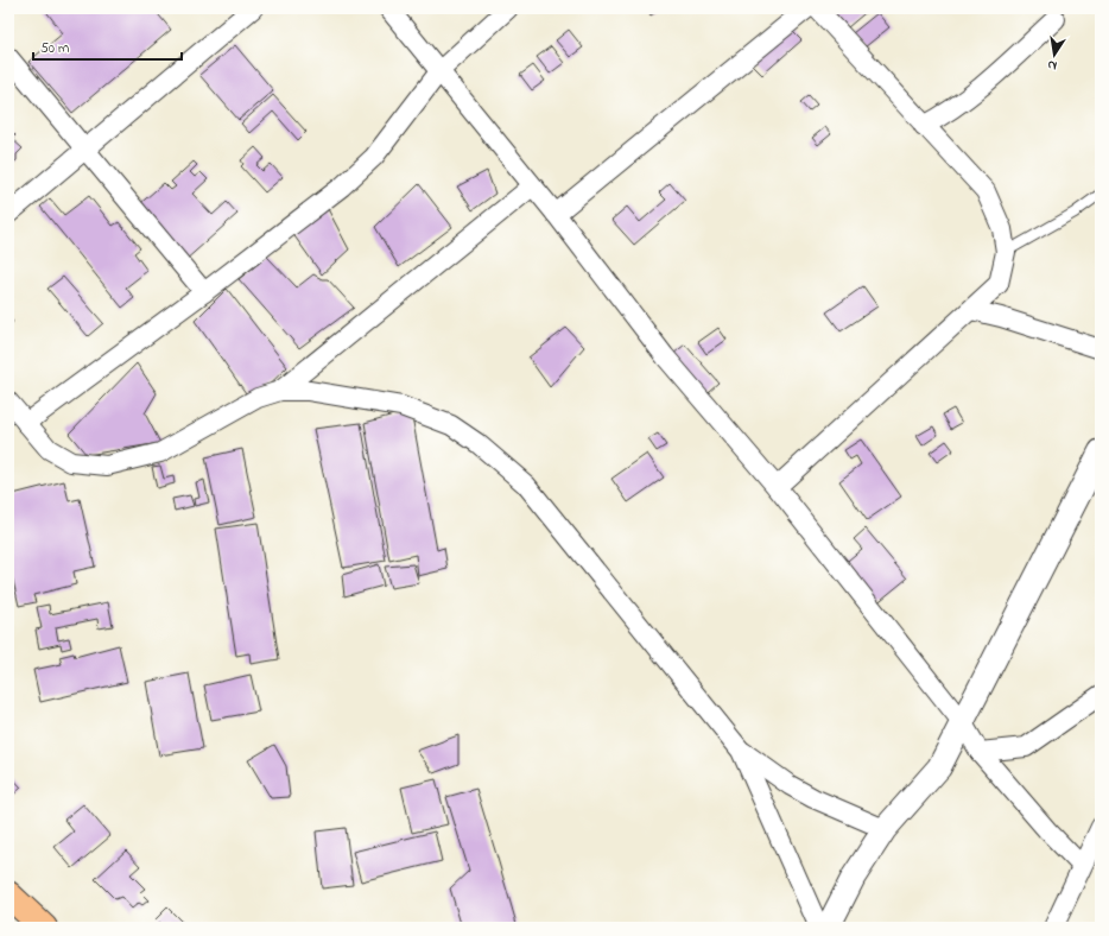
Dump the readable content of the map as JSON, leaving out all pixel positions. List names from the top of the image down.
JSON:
{
  "scale_bar": "50 m",
  "north": "bottom"
}
